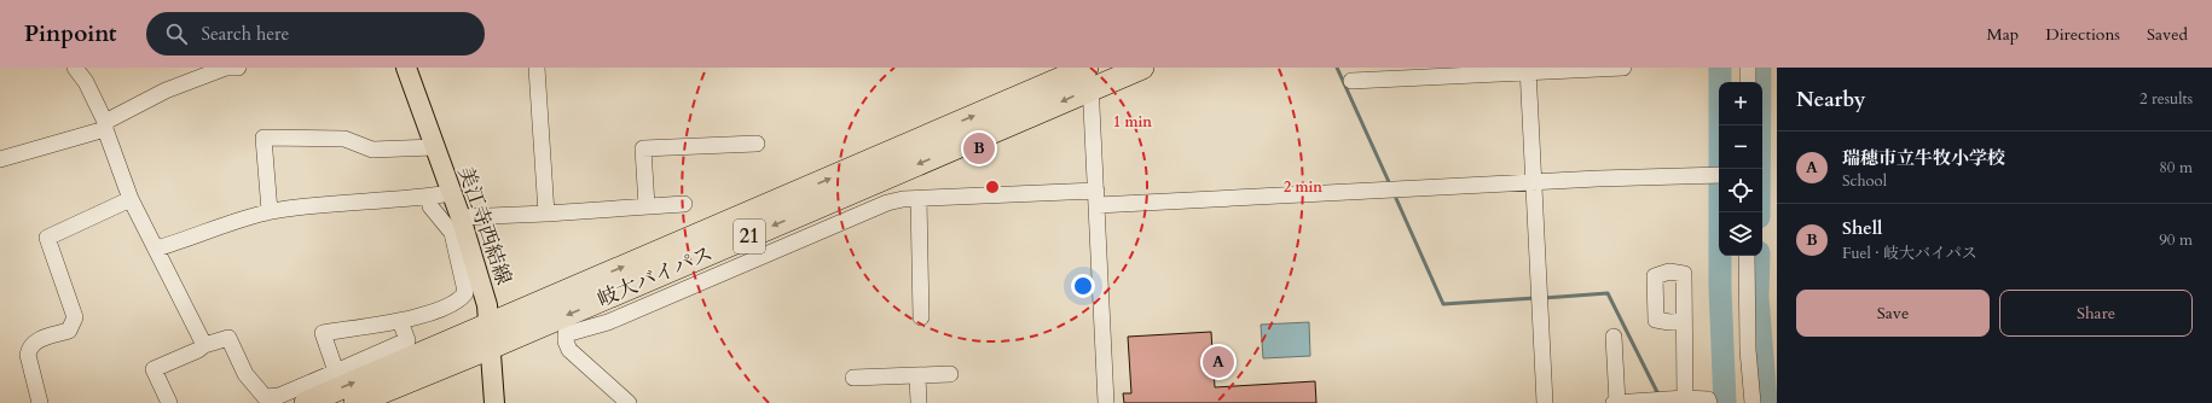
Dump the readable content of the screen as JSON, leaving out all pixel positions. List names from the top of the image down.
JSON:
{
  "streets": {
    "highway": ["21", "岐大バイパス"],
    "main road": ["美江寺西結線"]
  },
  "crossings": [
    ["美江寺西結線", "岐大バイパス"]
  ],
  "page": {
    "header": "Pinpoint",
    "search": "Search here",
    "nav": ["Map", "Directions", "Saved"],
    "heading": ["Nearby", "2 results"],
    "map_buttons": ["+", "−"],
    "pins": ["B", "A"],
    "list": [
      {
        "mark": "A",
        "name": "瑞穂市立牛牧小学校",
        "note": "School",
        "value": "80 m"
      },
      {
        "mark": "B",
        "name": "Shell",
        "note": "Fuel · 岐大バイパス",
        "value": "90 m"
      }
    ],
    "buttons": ["Save", "Share"]
  },
  "rings": ["1 min", "2 min"]
}
